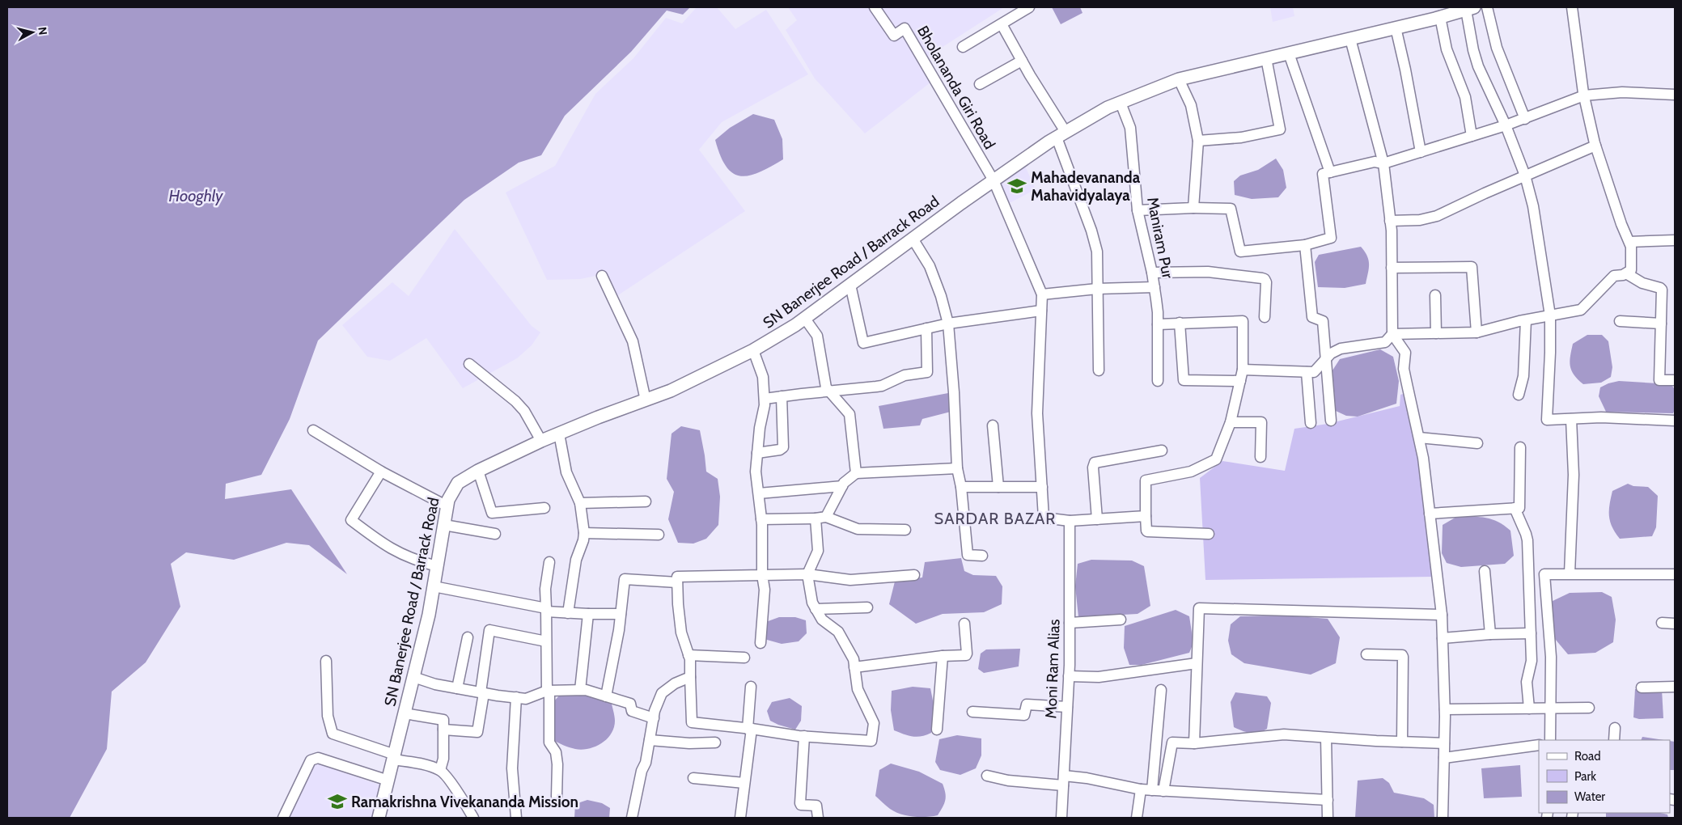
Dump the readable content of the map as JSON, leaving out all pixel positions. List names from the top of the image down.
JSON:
{
  "streets": {
    "street": [
      "Bholananda Giri Road",
      "Maniram Pur",
      "SN Banerjee Road / Barrack Road",
      "Moni Ram Alias"
    ]
  },
  "crossings": [
    ["Bholananda Giri Road", "SN Banerjee Road / Barrack Road"],
    ["Maniram Pur", "SN Banerjee Road / Barrack Road"]
  ],
  "districts": ["SARDAR BAZAR"],
  "water": ["Hooghly"],
  "places": {
    "school or university": ["Mahadevananda Mahavidyalaya", "Ramakrishna Vivekananda Mission"]
  },
  "legend": ["Road", "Park", "Water"],
  "north": "right"
}
